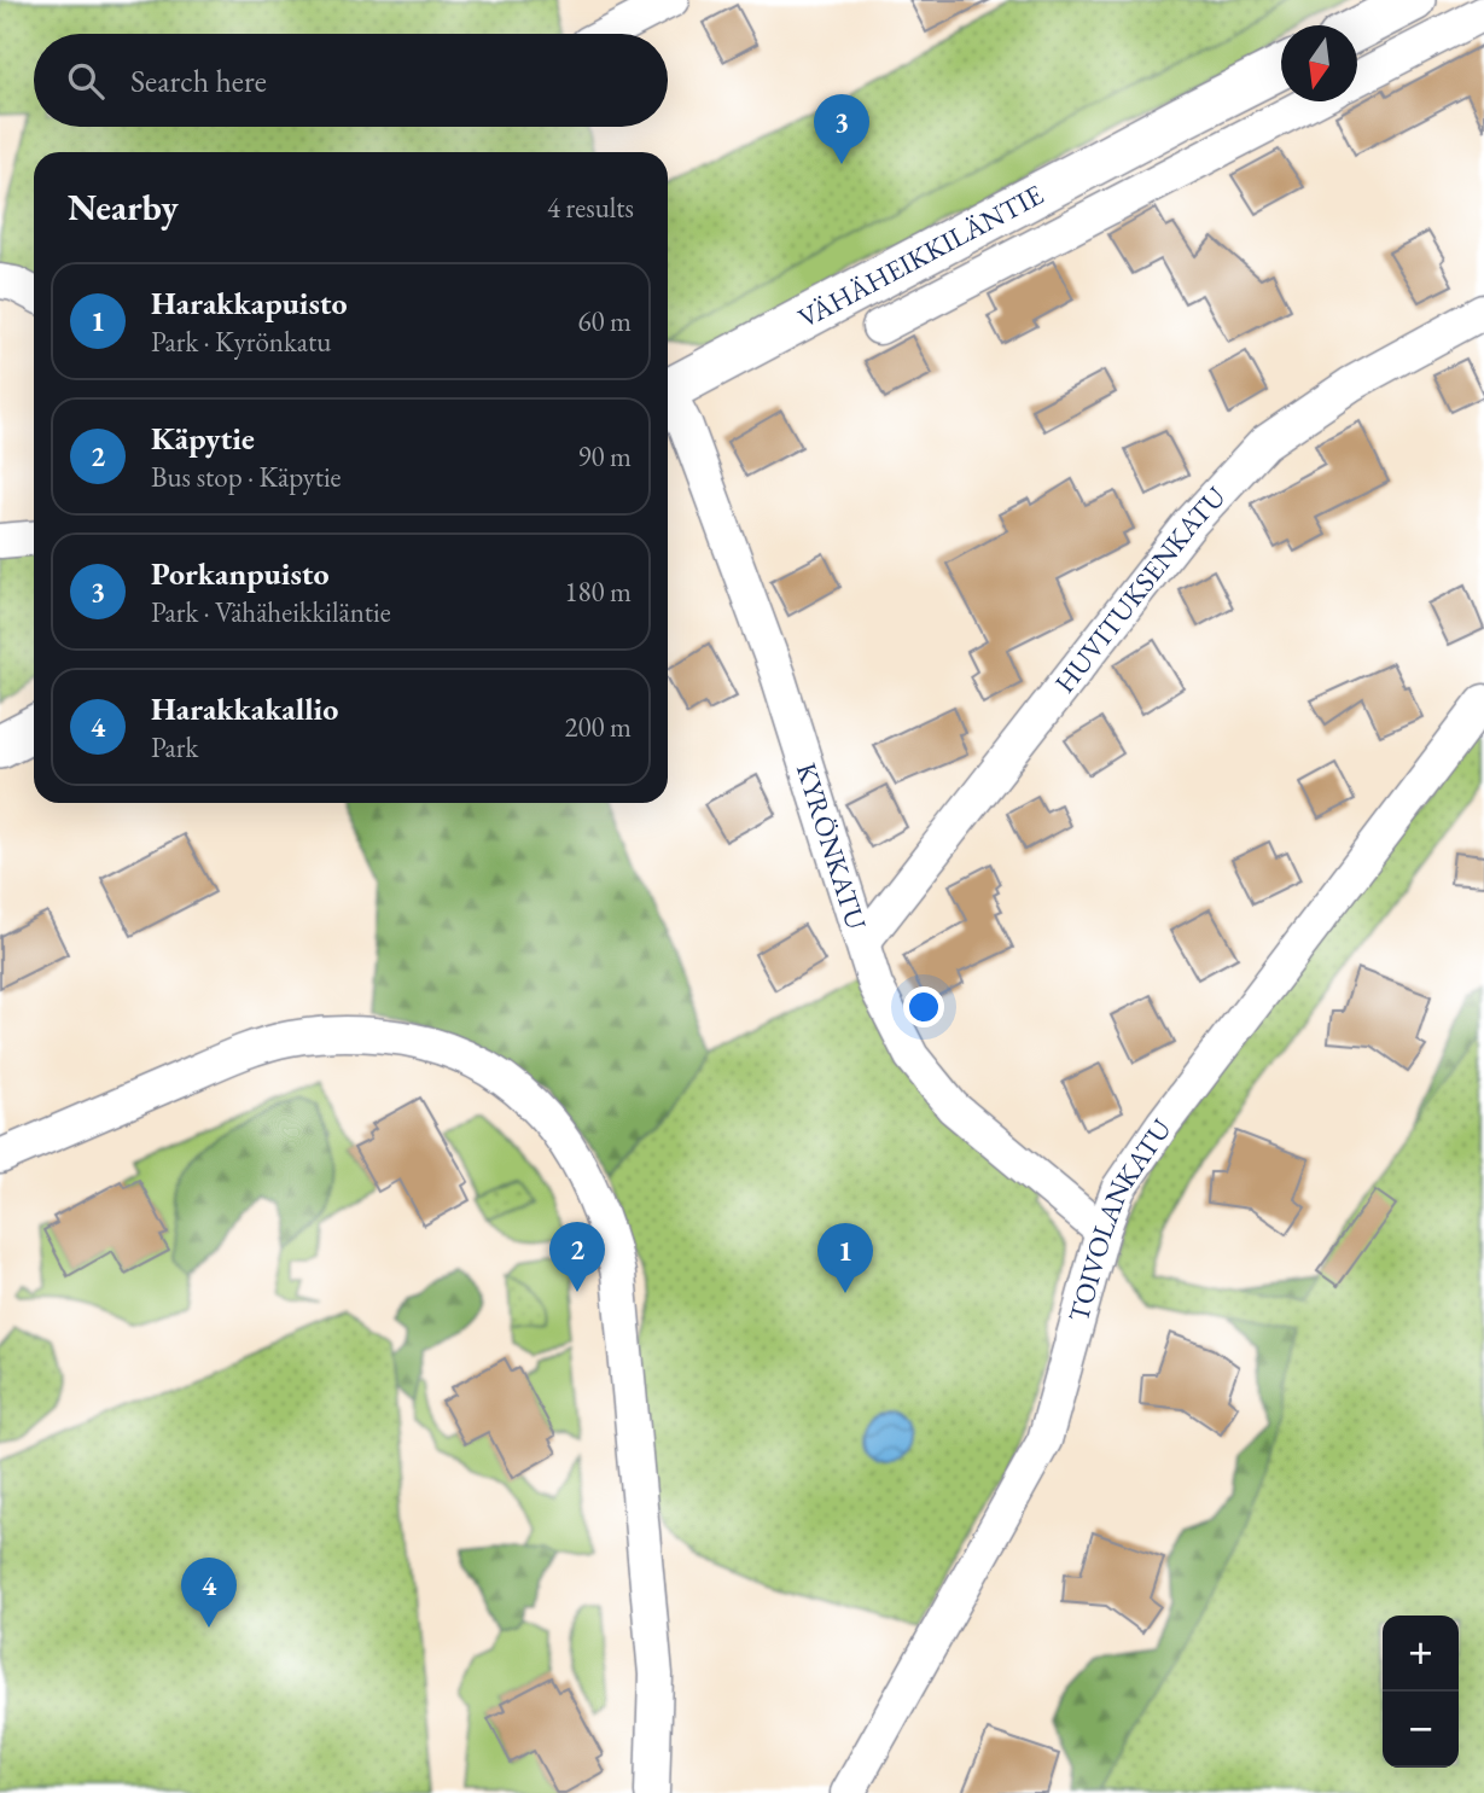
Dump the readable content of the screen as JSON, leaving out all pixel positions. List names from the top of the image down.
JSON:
{
  "streets": {
    "street": [
      "VÄHÄHEIKKILÄNTIE",
      "HUVITUKSENKATU",
      "KYRÖNKATU",
      "TOIVOLANKATU"
    ]
  },
  "crossings": [
    ["HUVITUKSENKATU", "KYRÖNKATU"],
    ["KYRÖNKATU", "TOIVOLANKATU"]
  ],
  "north": "bottom",
  "page": {
    "search": "Search here",
    "pins": [
      "3",
      "2",
      "1",
      "4"
    ],
    "heading": ["Nearby", "4 results"],
    "list": [
      {
        "mark": "1",
        "name": "Harakkapuisto",
        "note": "Park · Kyrönkatu",
        "value": "60 m"
      },
      {
        "mark": "2",
        "name": "Käpytie",
        "note": "Bus stop · Käpytie",
        "value": "90 m"
      },
      {
        "mark": "3",
        "name": "Porkanpuisto",
        "note": "Park · Vähäheikkiläntie",
        "value": "180 m"
      },
      {
        "mark": "4",
        "name": "Harakkakallio",
        "note": "Park",
        "value": "200 m"
      }
    ],
    "map_buttons": ["+", "−"]
  }
}
